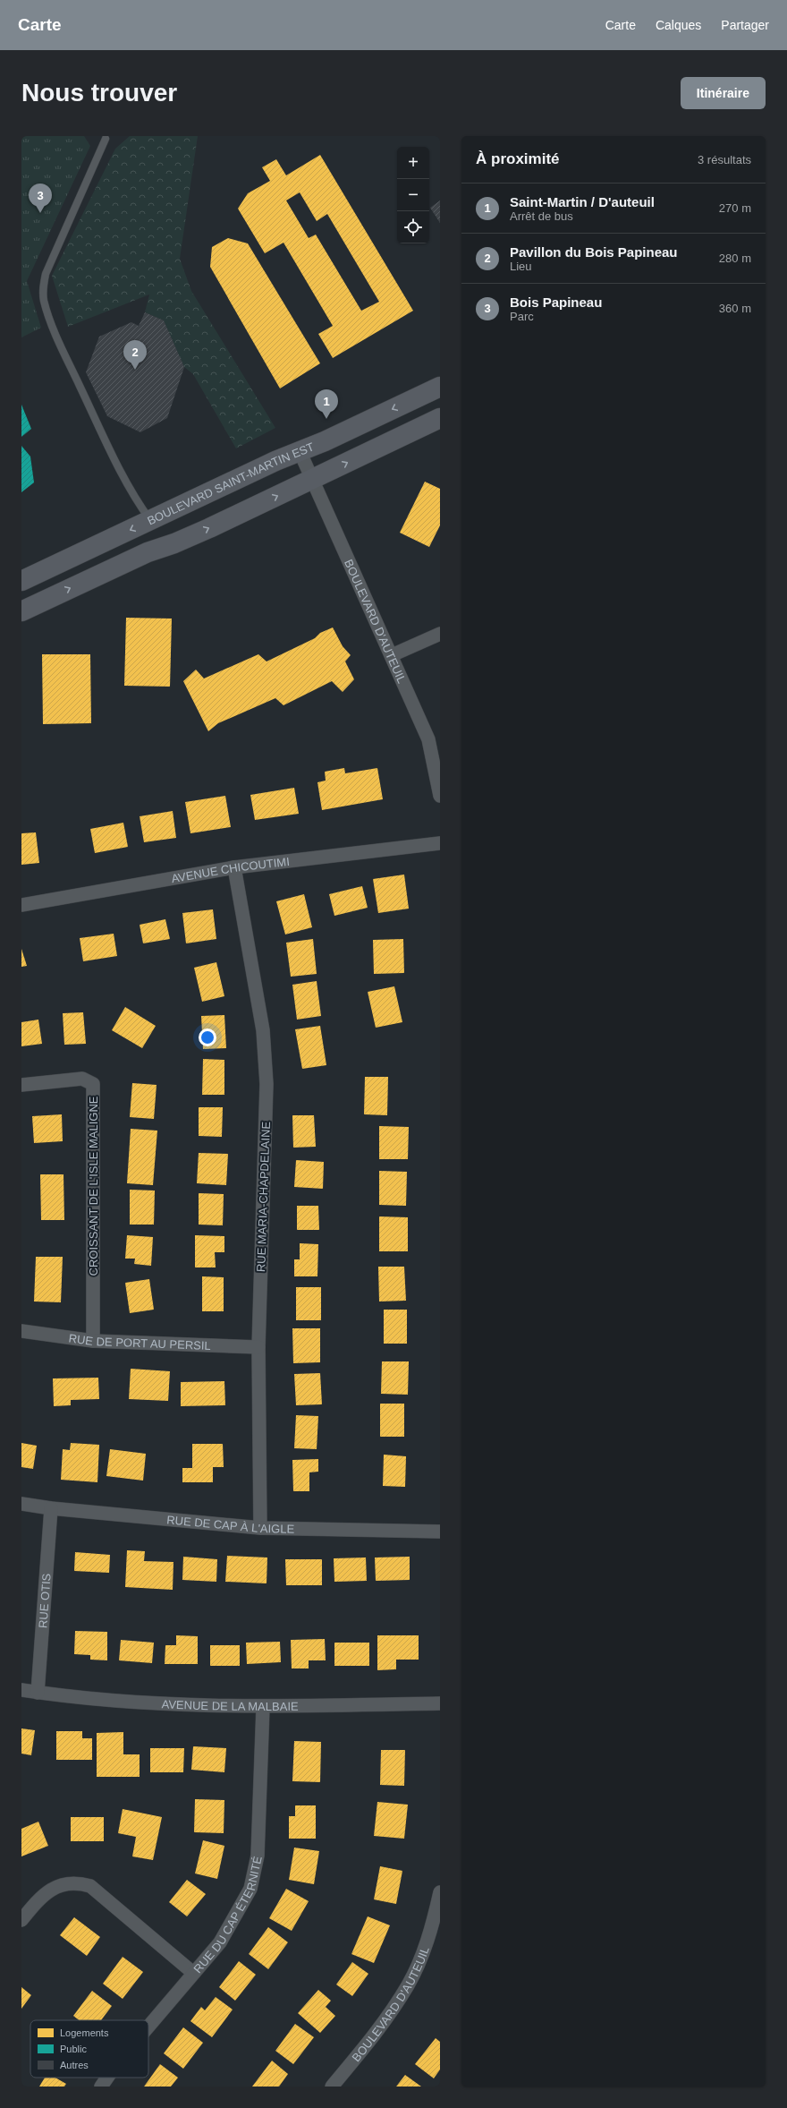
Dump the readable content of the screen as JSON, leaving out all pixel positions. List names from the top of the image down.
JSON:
{
  "streets": {
    "main road": ["BOULEVARD SAINT-MARTIN EST"],
    "street": [
      "BOULEVARD D'AUTEUIL",
      "AVENUE CHICOUTIMI",
      "CROISSANT DE L'ISLE MALIGNE",
      "RUE MARIA-CHAPDELAINE",
      "RUE DE PORT AU PERSIL",
      "RUE DE CAP À L'AIGLE",
      "RUE OTIS",
      "AVENUE DE LA MALBAIE",
      "RUE DU CAP ÉTERNITÉ"
    ]
  },
  "crossings": [
    ["BOULEVARD SAINT-MARTIN EST", "BOULEVARD D'AUTEUIL"],
    ["AVENUE CHICOUTIMI", "RUE MARIA-CHAPDELAINE"],
    ["CROISSANT DE L'ISLE MALIGNE", "RUE DE PORT AU PERSIL"],
    ["RUE MARIA-CHAPDELAINE", "RUE DE PORT AU PERSIL"],
    ["RUE MARIA-CHAPDELAINE", "RUE DE CAP À L'AIGLE"],
    ["RUE DE CAP À L'AIGLE", "RUE OTIS"],
    ["RUE OTIS", "AVENUE DE LA MALBAIE"],
    ["AVENUE DE LA MALBAIE", "RUE DU CAP ÉTERNITÉ"]
  ],
  "legend": ["Logements", "Public", "Autres"],
  "page": {
    "header": "Carte",
    "nav": ["Carte", "Calques", "Partager"],
    "buttons": "Itinéraire",
    "title": "Nous trouver",
    "heading": ["À proximité", "3 résultats"],
    "map_buttons": ["+", "−"],
    "list": [
      {
        "mark": "1",
        "name": "Saint-Martin / D'auteuil",
        "note": "Arrêt de bus",
        "value": "270 m"
      },
      {
        "mark": "2",
        "name": "Pavillon du Bois Papineau",
        "note": "Lieu",
        "value": "280 m"
      },
      {
        "mark": "3",
        "name": "Bois Papineau",
        "note": "Parc",
        "value": "360 m"
      }
    ],
    "pins": ["3", "2", "1"]
  }
}
